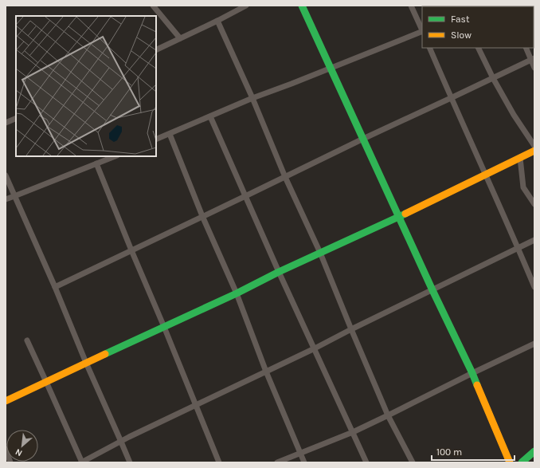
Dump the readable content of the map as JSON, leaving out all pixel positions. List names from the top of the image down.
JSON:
{
  "legend": ["Fast", "Slow"],
  "scale_bar": "100 m",
  "north": "bottom left"
}
